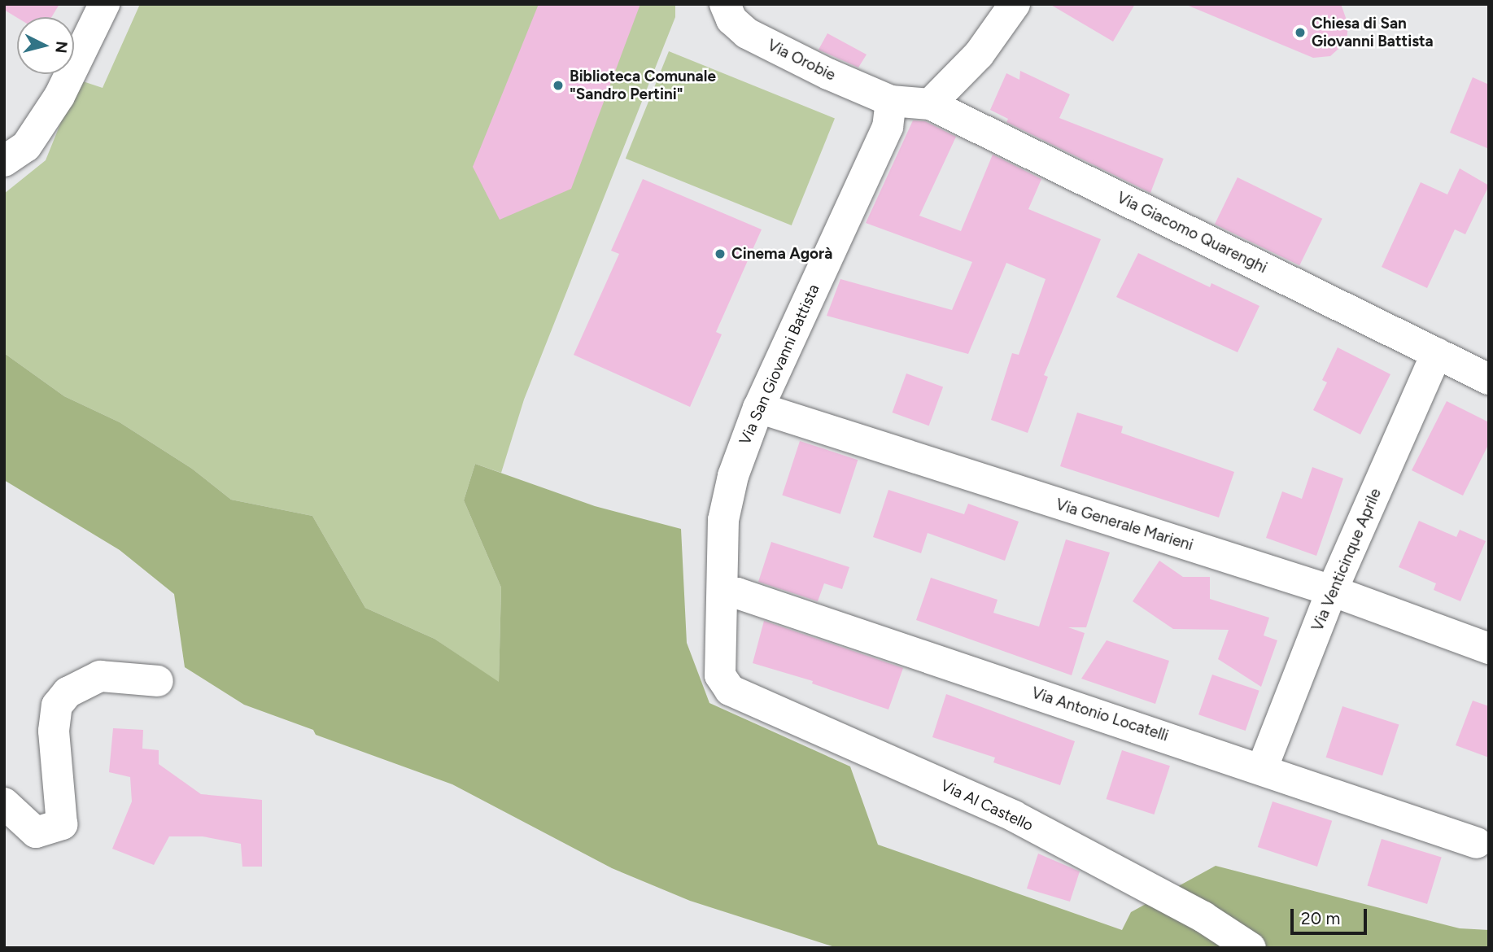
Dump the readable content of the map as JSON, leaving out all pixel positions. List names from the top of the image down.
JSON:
{
  "streets": {
    "street": [
      "Via Orobie",
      "Via Giacomo Quarenghi",
      "Via San Giovanni Battista",
      "Via Generale Marieni",
      "Via Venticinque Aprile",
      "Via Antonio Locatelli",
      "Via Al Castello"
    ]
  },
  "crossings": [
    ["Via Orobie", "Via Giacomo Quarenghi"],
    ["Via Orobie", "Via San Giovanni Battista"],
    ["Via Giacomo Quarenghi", "Via San Giovanni Battista"],
    ["Via Giacomo Quarenghi", "Via Venticinque Aprile"],
    ["Via San Giovanni Battista", "Via Generale Marieni"],
    ["Via San Giovanni Battista", "Via Antonio Locatelli"],
    ["Via San Giovanni Battista", "Via Al Castello"],
    ["Via Generale Marieni", "Via Venticinque Aprile"],
    ["Via Venticinque Aprile", "Via Antonio Locatelli"]
  ],
  "places": ["Chiesa di San Giovanni Battista", "Biblioteca Comunale \"Sandro Pertini\"", "Cinema Agorà"],
  "scale_bar": "20 m",
  "north": "right"
}
